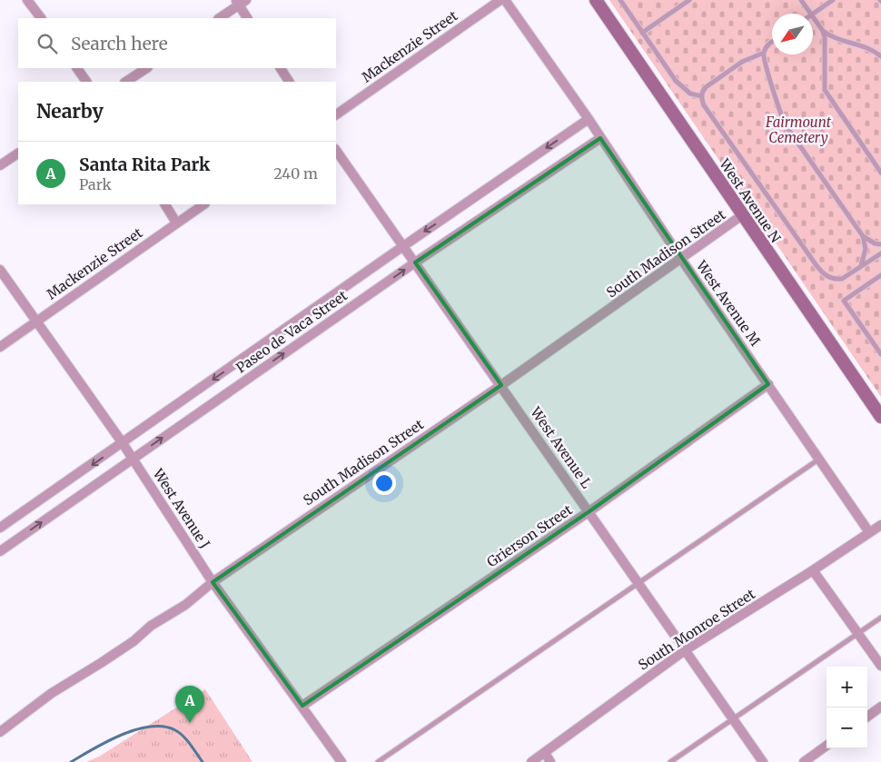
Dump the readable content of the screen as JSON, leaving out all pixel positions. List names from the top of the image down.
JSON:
{
  "streets": {
    "main road": ["West Avenue N"],
    "street": [
      "Mackenzie Street",
      "South Madison Street",
      "West Avenue M",
      "Paseo de Vaca Street",
      "West Avenue L",
      "West Avenue J",
      "Grierson Street",
      "South Monroe Street"
    ]
  },
  "crossings": [
    ["Mackenzie Street", "West Avenue J"],
    ["West Avenue N", "South Madison Street"],
    ["South Madison Street", "West Avenue M"],
    ["South Madison Street", "West Avenue L"],
    ["South Madison Street", "West Avenue J"],
    ["West Avenue M", "Paseo de Vaca Street"],
    ["West Avenue M", "Grierson Street"],
    ["West Avenue M", "South Monroe Street"],
    ["Paseo de Vaca Street", "West Avenue L"],
    ["Paseo de Vaca Street", "West Avenue J"],
    ["West Avenue L", "Grierson Street"],
    ["West Avenue L", "South Monroe Street"],
    ["West Avenue J", "Grierson Street"]
  ],
  "parks": ["Fairmount Cemetery"],
  "north": "bottom left",
  "page": {
    "search": "Search here",
    "heading": "Nearby",
    "list": [
      {
        "mark": "A",
        "name": "Santa Rita Park",
        "note": "Park",
        "value": "240 m"
      }
    ],
    "map_buttons": ["+", "−"],
    "pins": "A"
  }
}
